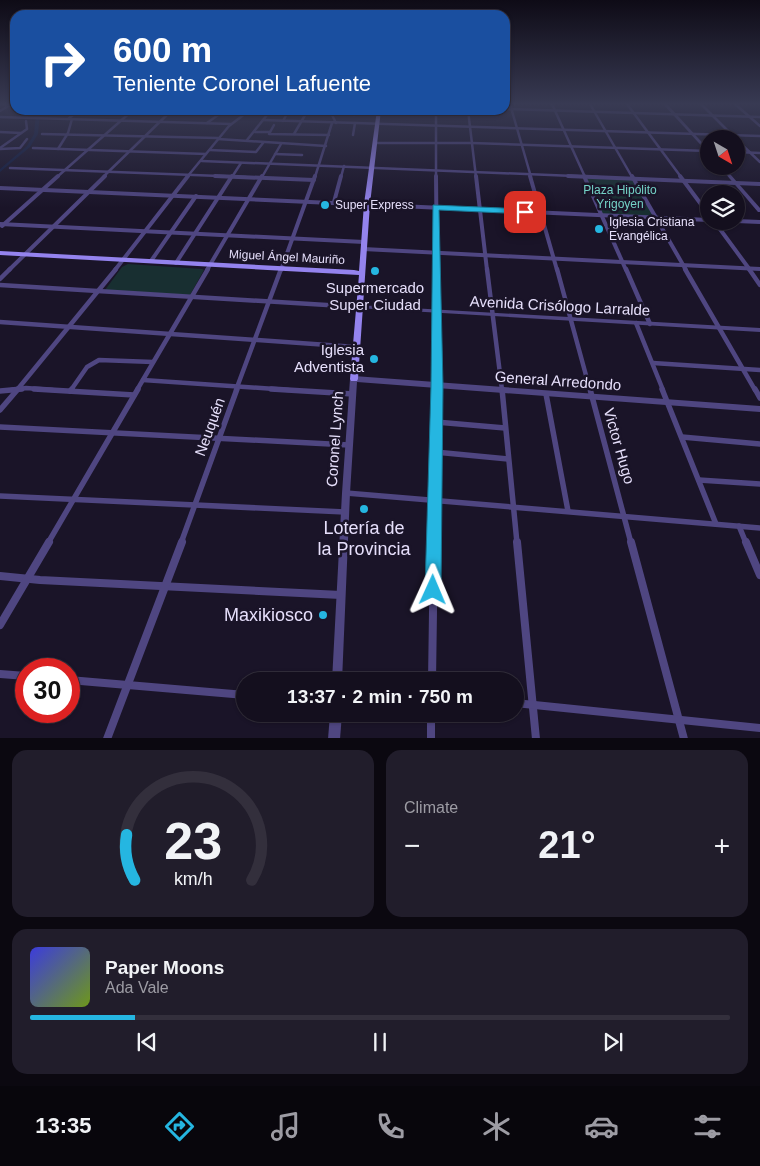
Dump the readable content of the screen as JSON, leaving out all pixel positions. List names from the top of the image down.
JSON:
{
  "streets": {
    "main road": ["Miguel Ángel Mauriño", "Coronel Lynch"],
    "street": [
      "Avenida Crisólogo Larralde",
      "General Arredondo",
      "Neuquén",
      "Victor Hugo"
    ]
  },
  "crossings": [
    ["Miguel Ángel Mauriño", "Neuquén"],
    ["Miguel Ángel Mauriño", "Coronel Lynch"],
    ["Avenida Crisólogo Larralde", "Coronel Lynch"],
    ["Avenida Crisólogo Larralde", "Victor Hugo"],
    ["General Arredondo", "Coronel Lynch"],
    ["General Arredondo", "Victor Hugo"]
  ],
  "parks": ["Plaza Hipólito Yrigoyen"],
  "places": [
    "Super Express",
    "Iglesia Cristiana Evangélica",
    "Supermercado Super Ciudad",
    "Iglesia Adventista",
    "Lotería de la Provincia",
    "Maxikiosco"
  ],
  "north": "bottom right",
  "page": {
    "turn": ["600 m", "Teniente Coronel Lafuente"],
    "limit": "30",
    "trip": "13:37 · 2 min · 750 m",
    "tile": "Climate",
    "heat": ["−", "21°", "+"],
    "song": ["Paper Moons", "Ada Vale"],
    "tabs": "13:35",
    "gauge": ["23", "km/h"]
  }
}
